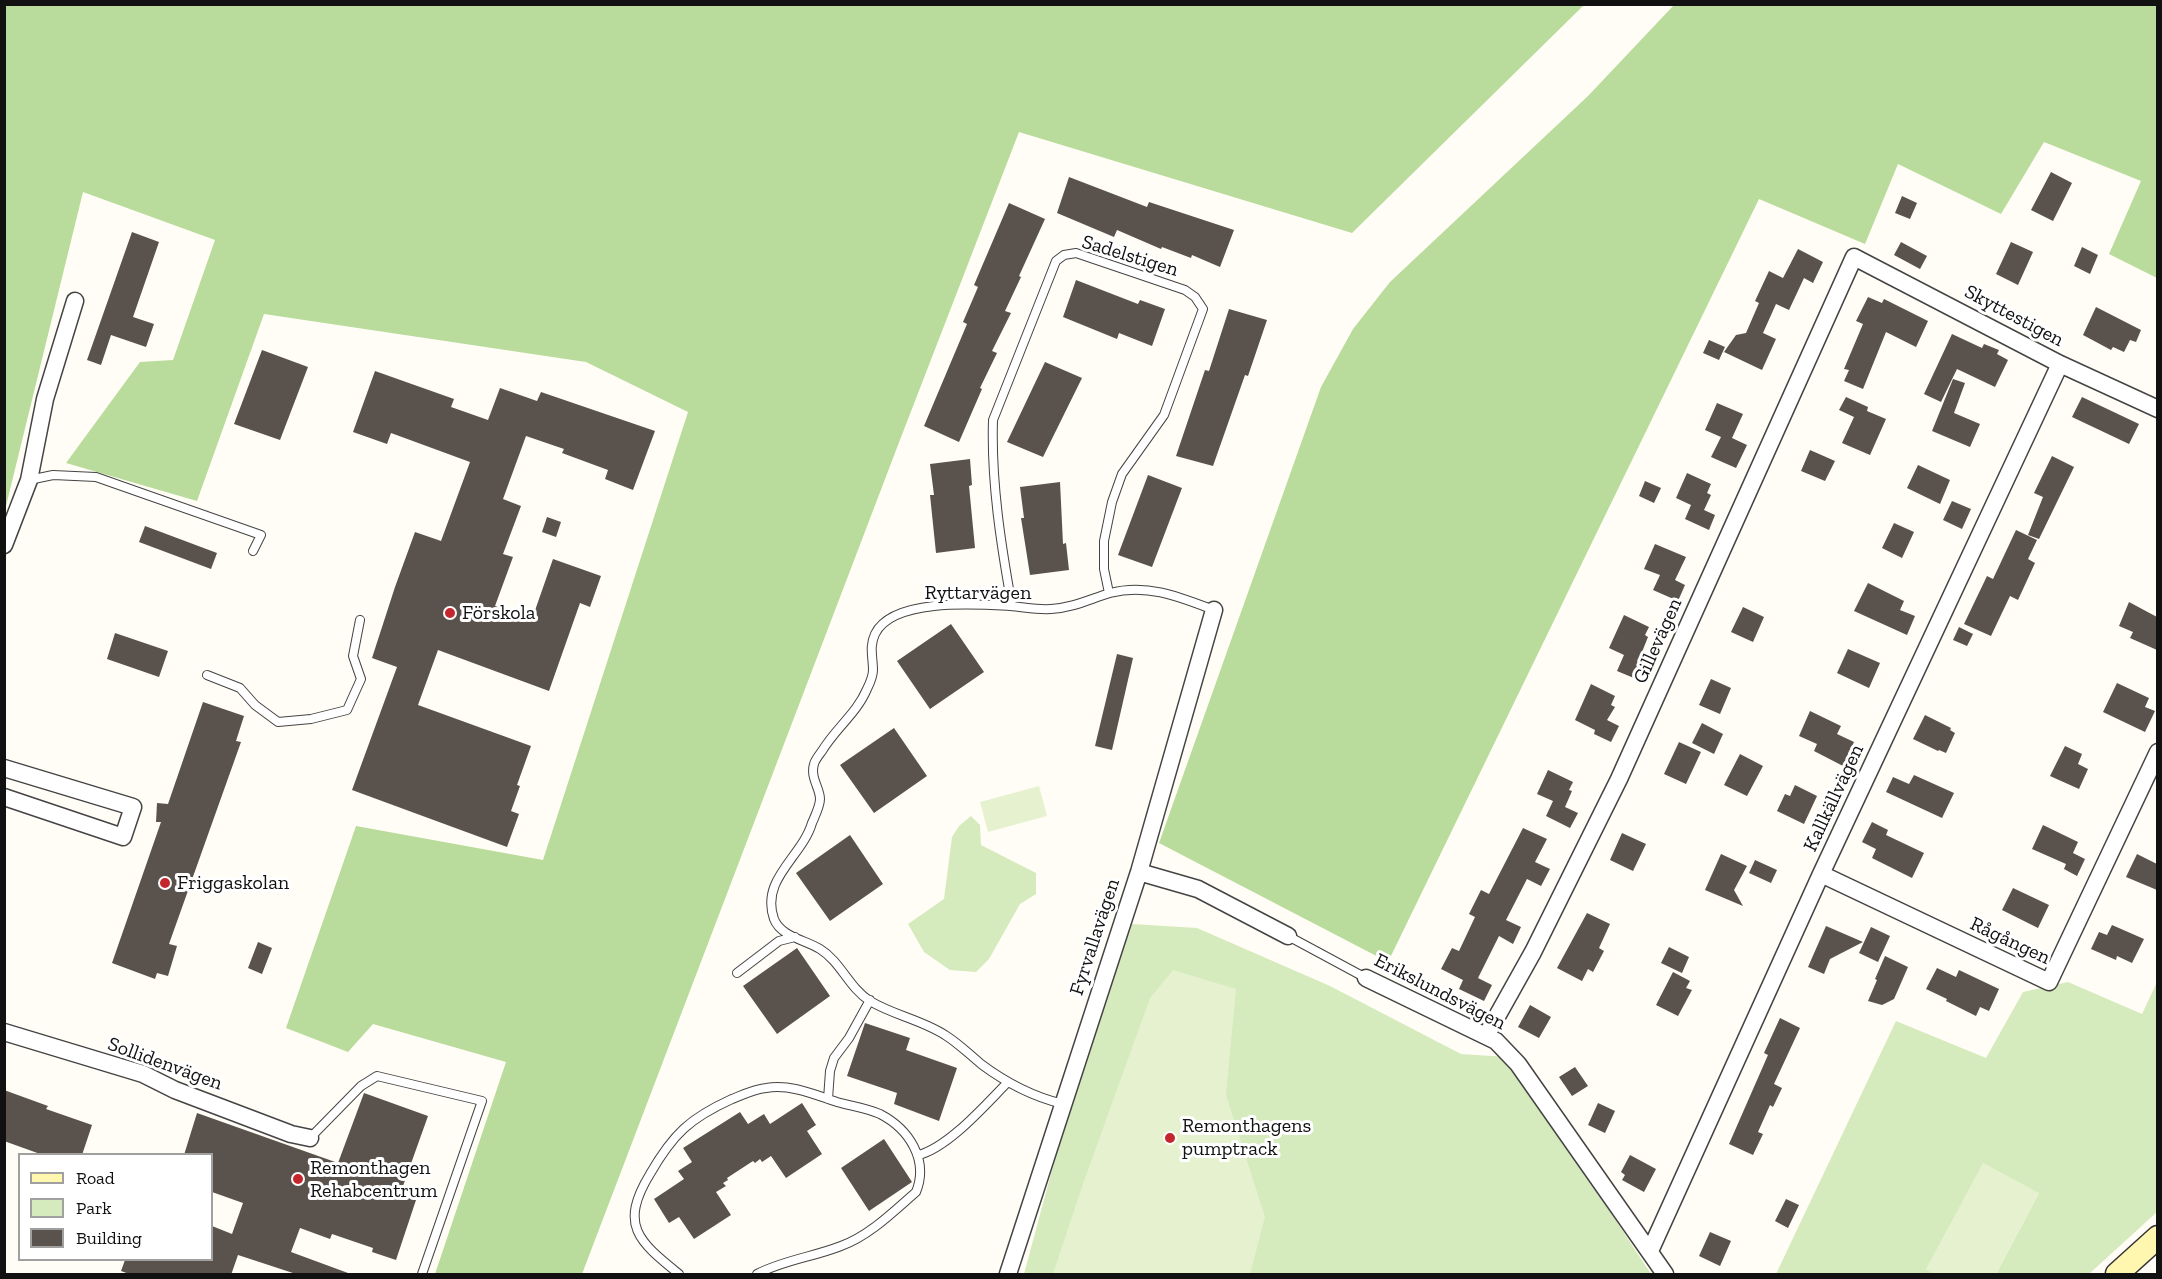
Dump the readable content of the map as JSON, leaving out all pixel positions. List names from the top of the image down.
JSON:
{
  "streets": {
    "street": [
      "Skyttestigen",
      "Gillevägen",
      "Kallkällvägen",
      "Fyrvallavägen",
      "Rågången",
      "Erikslundsvägen",
      "Sollidenvägen"
    ],
    "lane": ["Sadelstigen", "Ryttarvägen"]
  },
  "crossings": [
    ["Sadelstigen", "Ryttarvägen"],
    ["Skyttestigen", "Gillevägen"],
    ["Skyttestigen", "Kallkällvägen"],
    ["Ryttarvägen", "Fyrvallavägen"],
    ["Gillevägen", "Erikslundsvägen"],
    ["Kallkällvägen", "Rågången"],
    ["Kallkällvägen", "Erikslundsvägen"],
    ["Fyrvallavägen", "Erikslundsvägen"]
  ],
  "places": [
    "Förskola",
    "Friggaskolan",
    "Remonthagens pumptrack",
    "Remonthagen Rehabcentrum"
  ],
  "legend": ["Road", "Park", "Building"]
}
